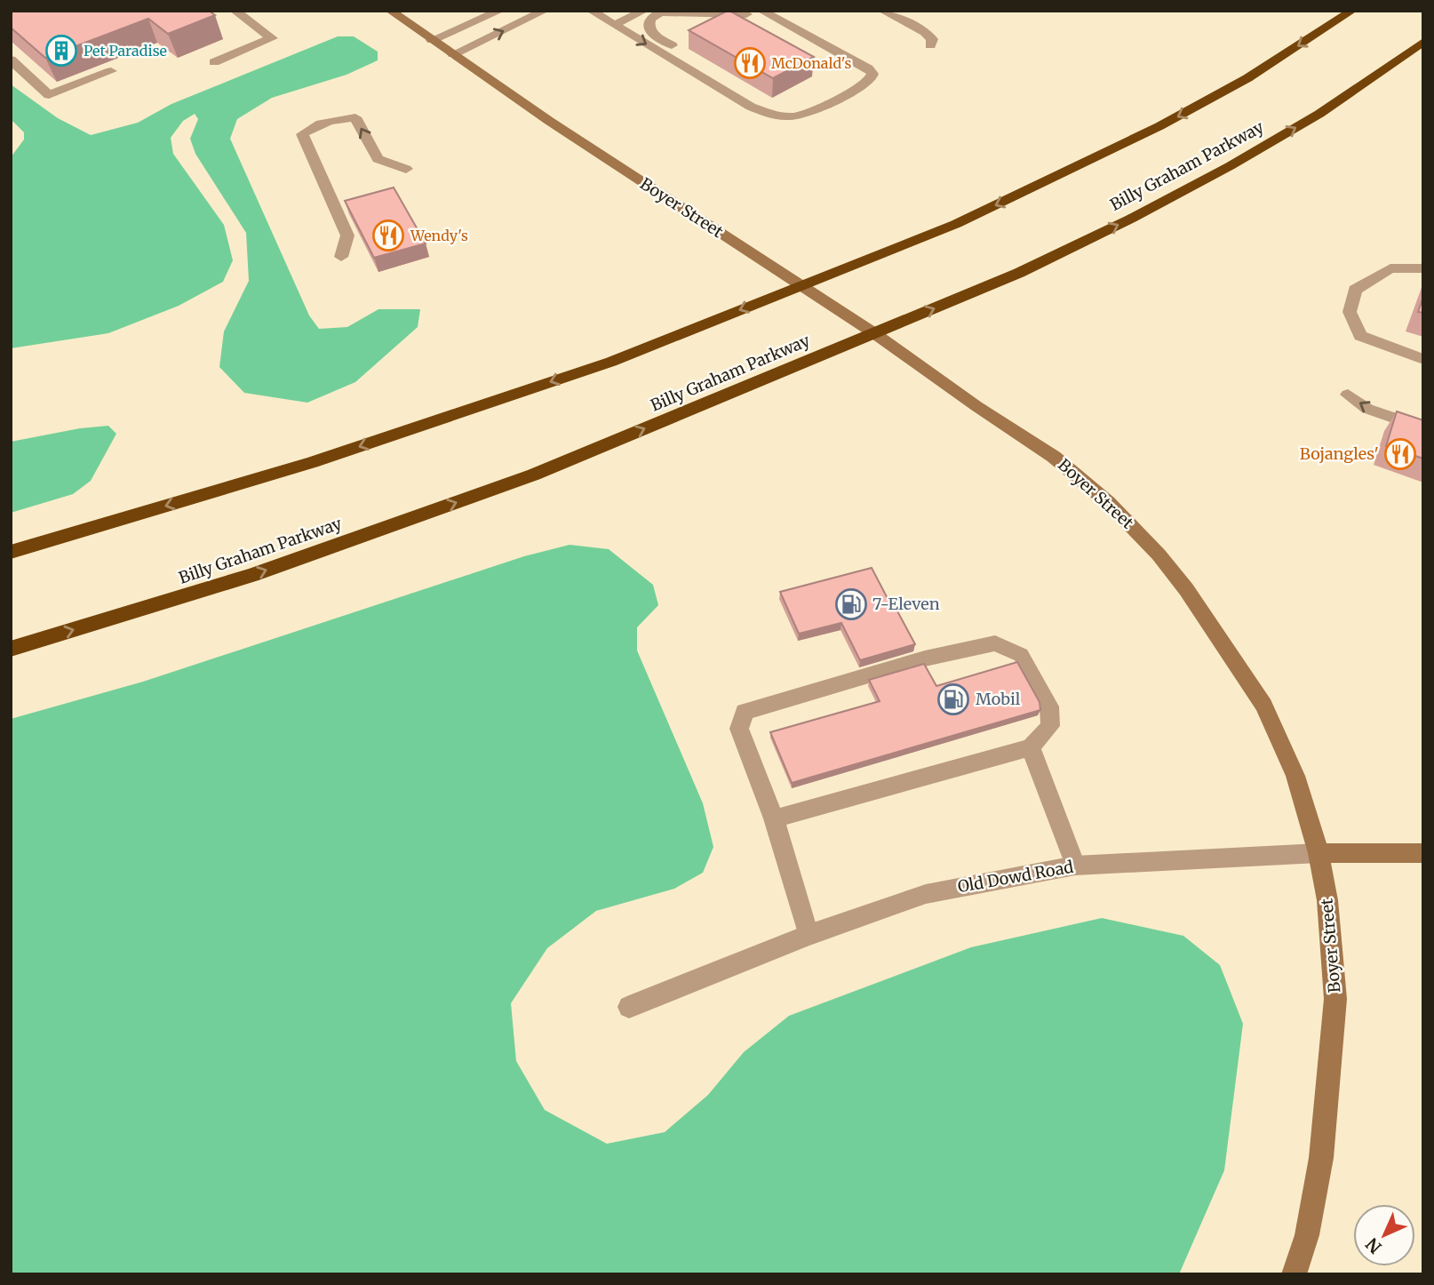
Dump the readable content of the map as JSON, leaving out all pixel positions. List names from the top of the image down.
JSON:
{
  "streets": {
    "highway": ["Billy Graham Parkway"],
    "main road": ["Boyer Street", "Old Dowd Road"]
  },
  "crossings": [
    ["Billy Graham Parkway", "Boyer Street"],
    ["Boyer Street", "Old Dowd Road"]
  ],
  "places": {
    "building": ["Pet Paradise"],
    "restaurant": ["McDonald's", "Wendy's", "Bojangles'"],
    "fuel station": ["7-Eleven", "Mobil"]
  },
  "north": "bottom left"
}
